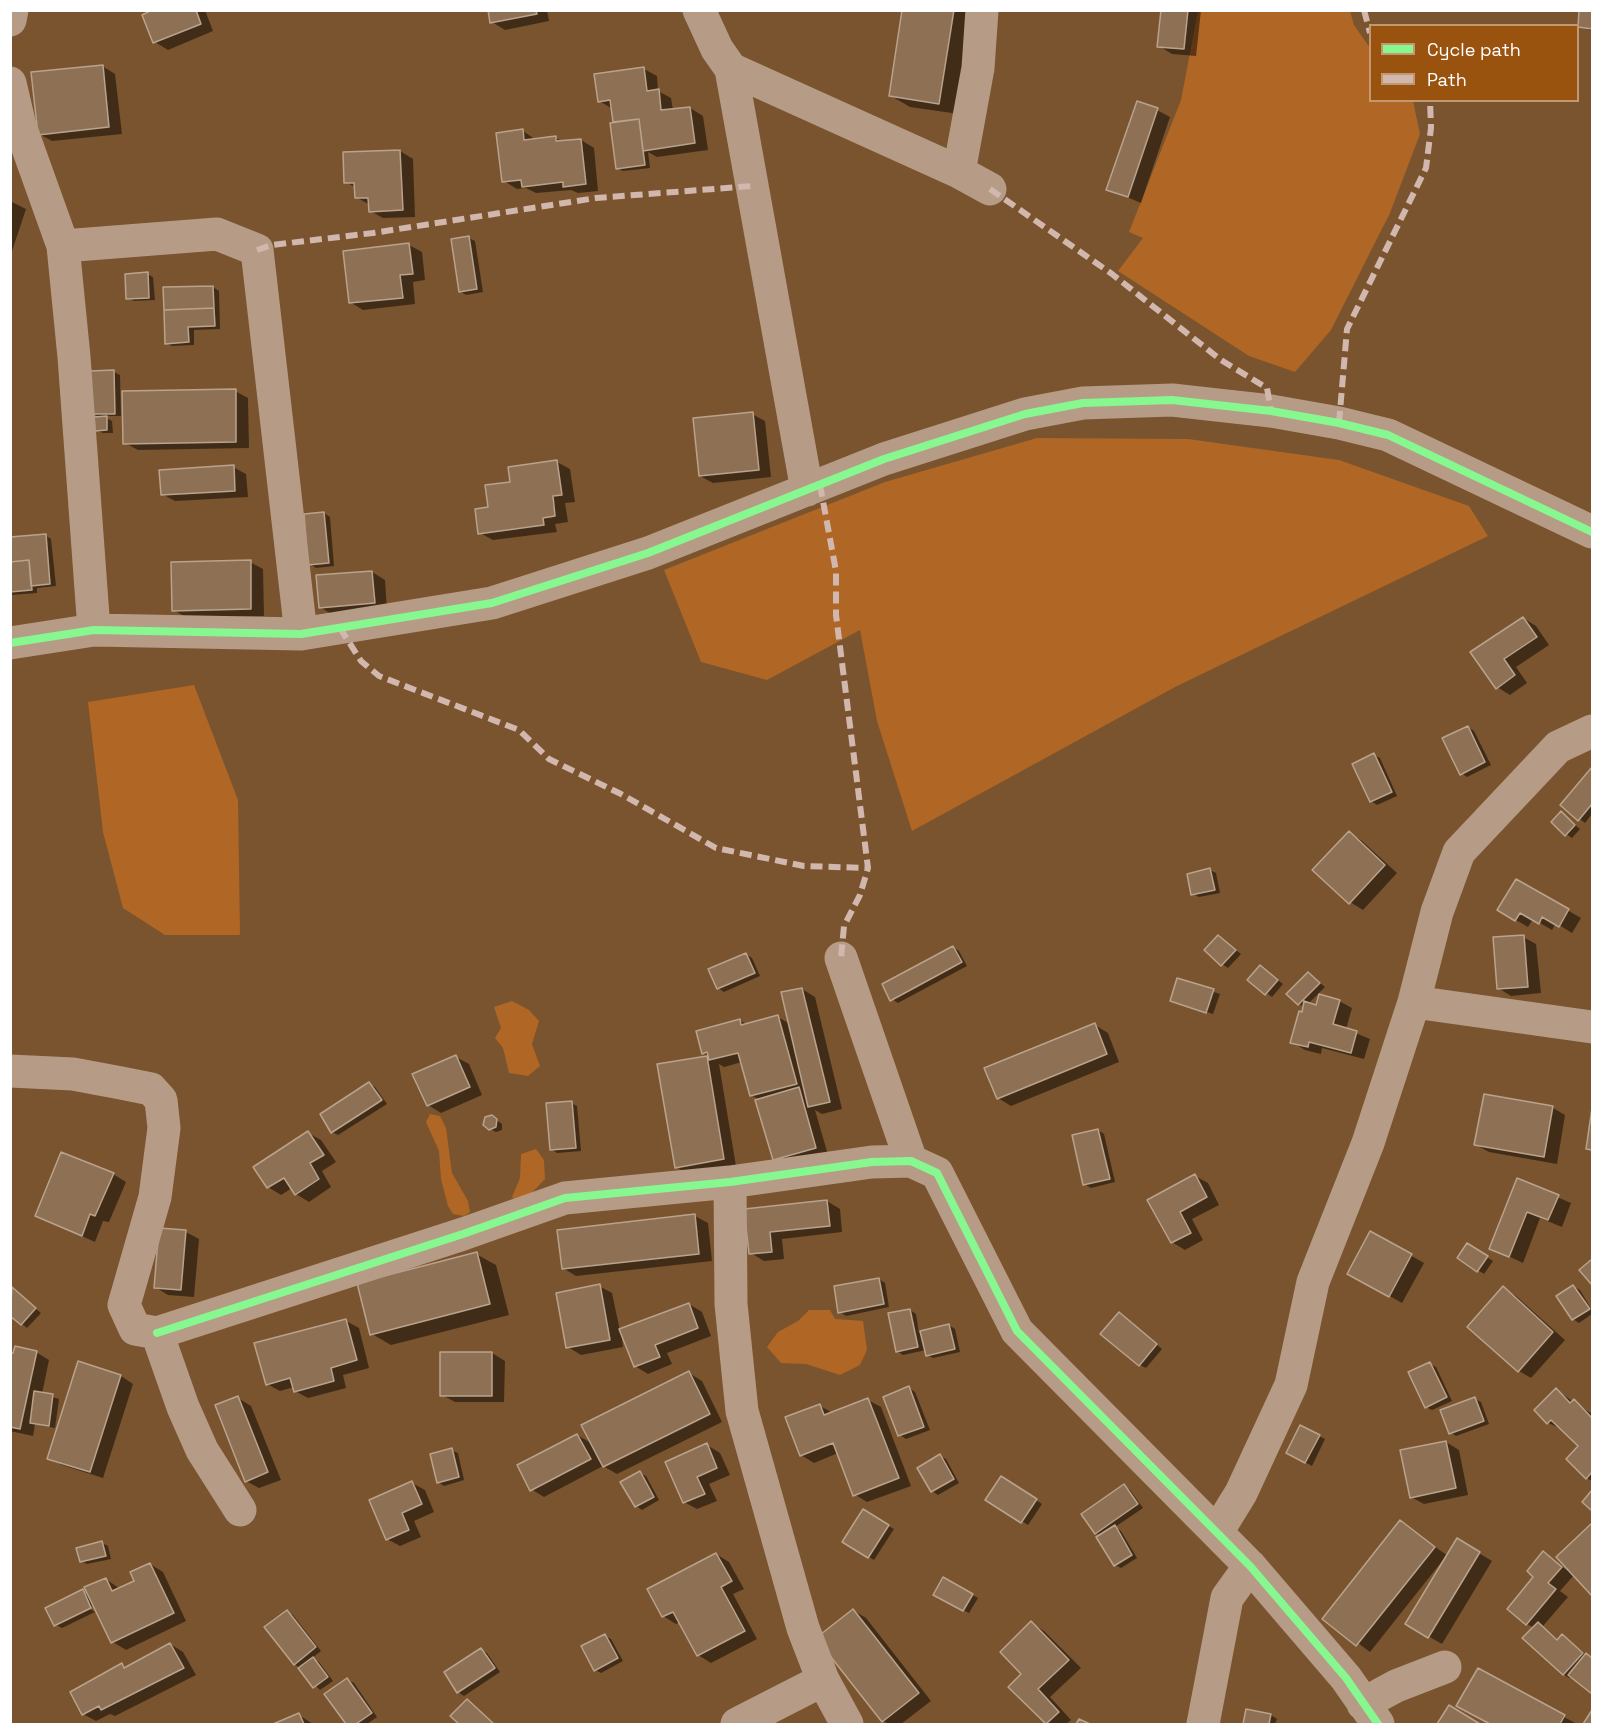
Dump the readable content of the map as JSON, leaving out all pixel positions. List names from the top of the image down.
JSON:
{
  "legend": ["Cycle path", "Path"]
}
